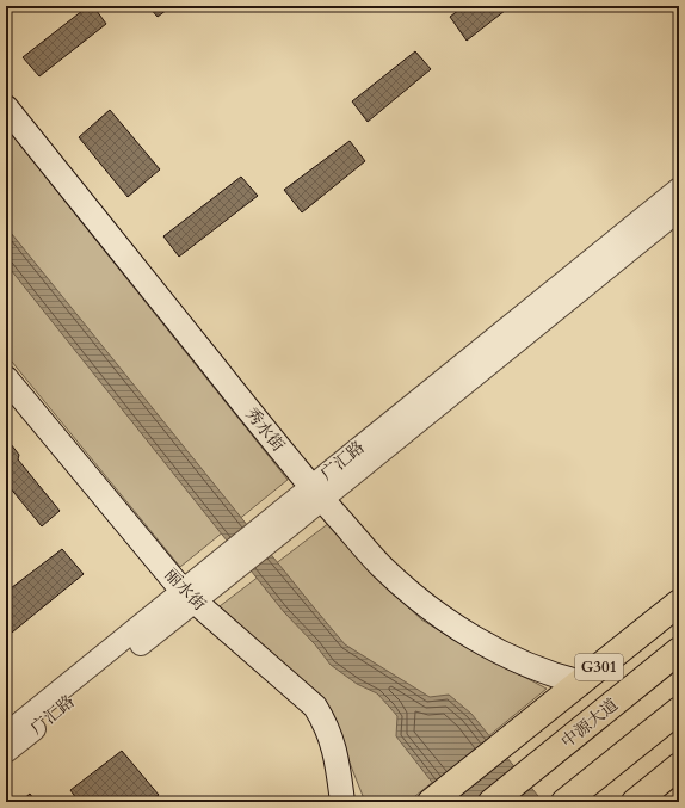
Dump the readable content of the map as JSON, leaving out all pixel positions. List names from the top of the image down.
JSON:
{
  "streets": {
    "highway": ["G301", "中源大道"],
    "main road": ["秀水街", "丽水街"],
    "street": ["广汇路"]
  },
  "crossings": [
    ["秀水街", "广汇路"],
    ["秀水街", "G301"],
    ["广汇路", "丽水街"]
  ]
}
